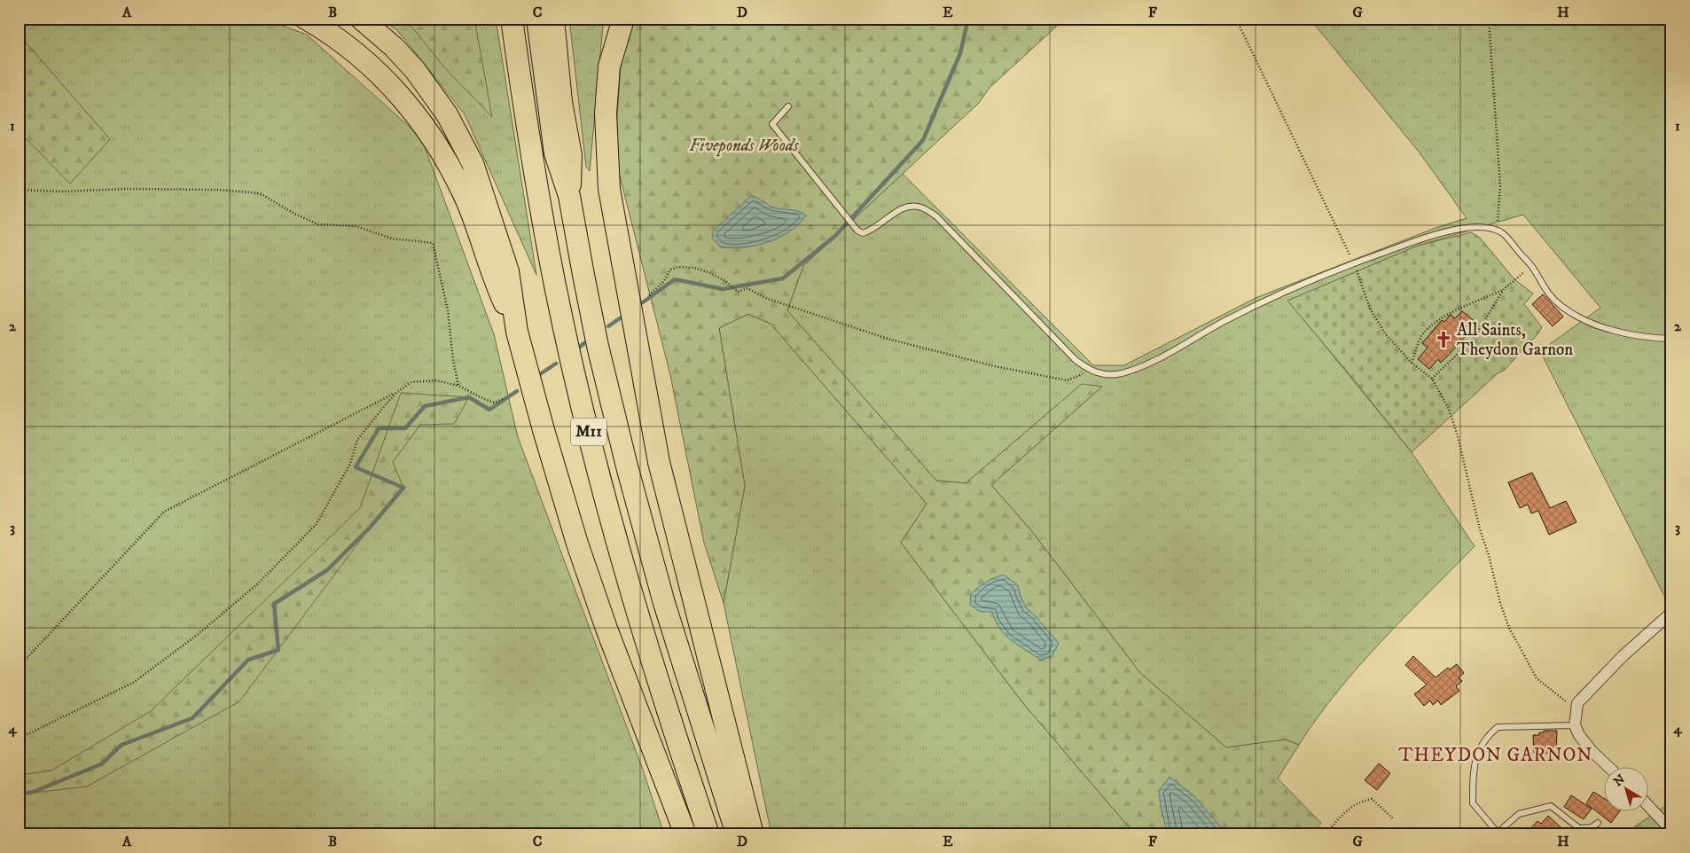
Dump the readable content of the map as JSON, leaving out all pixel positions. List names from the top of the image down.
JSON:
{
  "streets": {
    "highway": ["M11"]
  },
  "districts": ["THEYDON GARNON"],
  "parks": ["Fiveponds Woods"],
  "places": {
    "church": ["All Saints, Theydon Garnon"]
  },
  "north": "top left",
  "grid": {
    "columns": [
      "A",
      "B",
      "C",
      "D",
      "E",
      "F",
      "G",
      "H"
    ],
    "rows": [
      "1",
      "2",
      "3",
      "4"
    ]
  }
}
